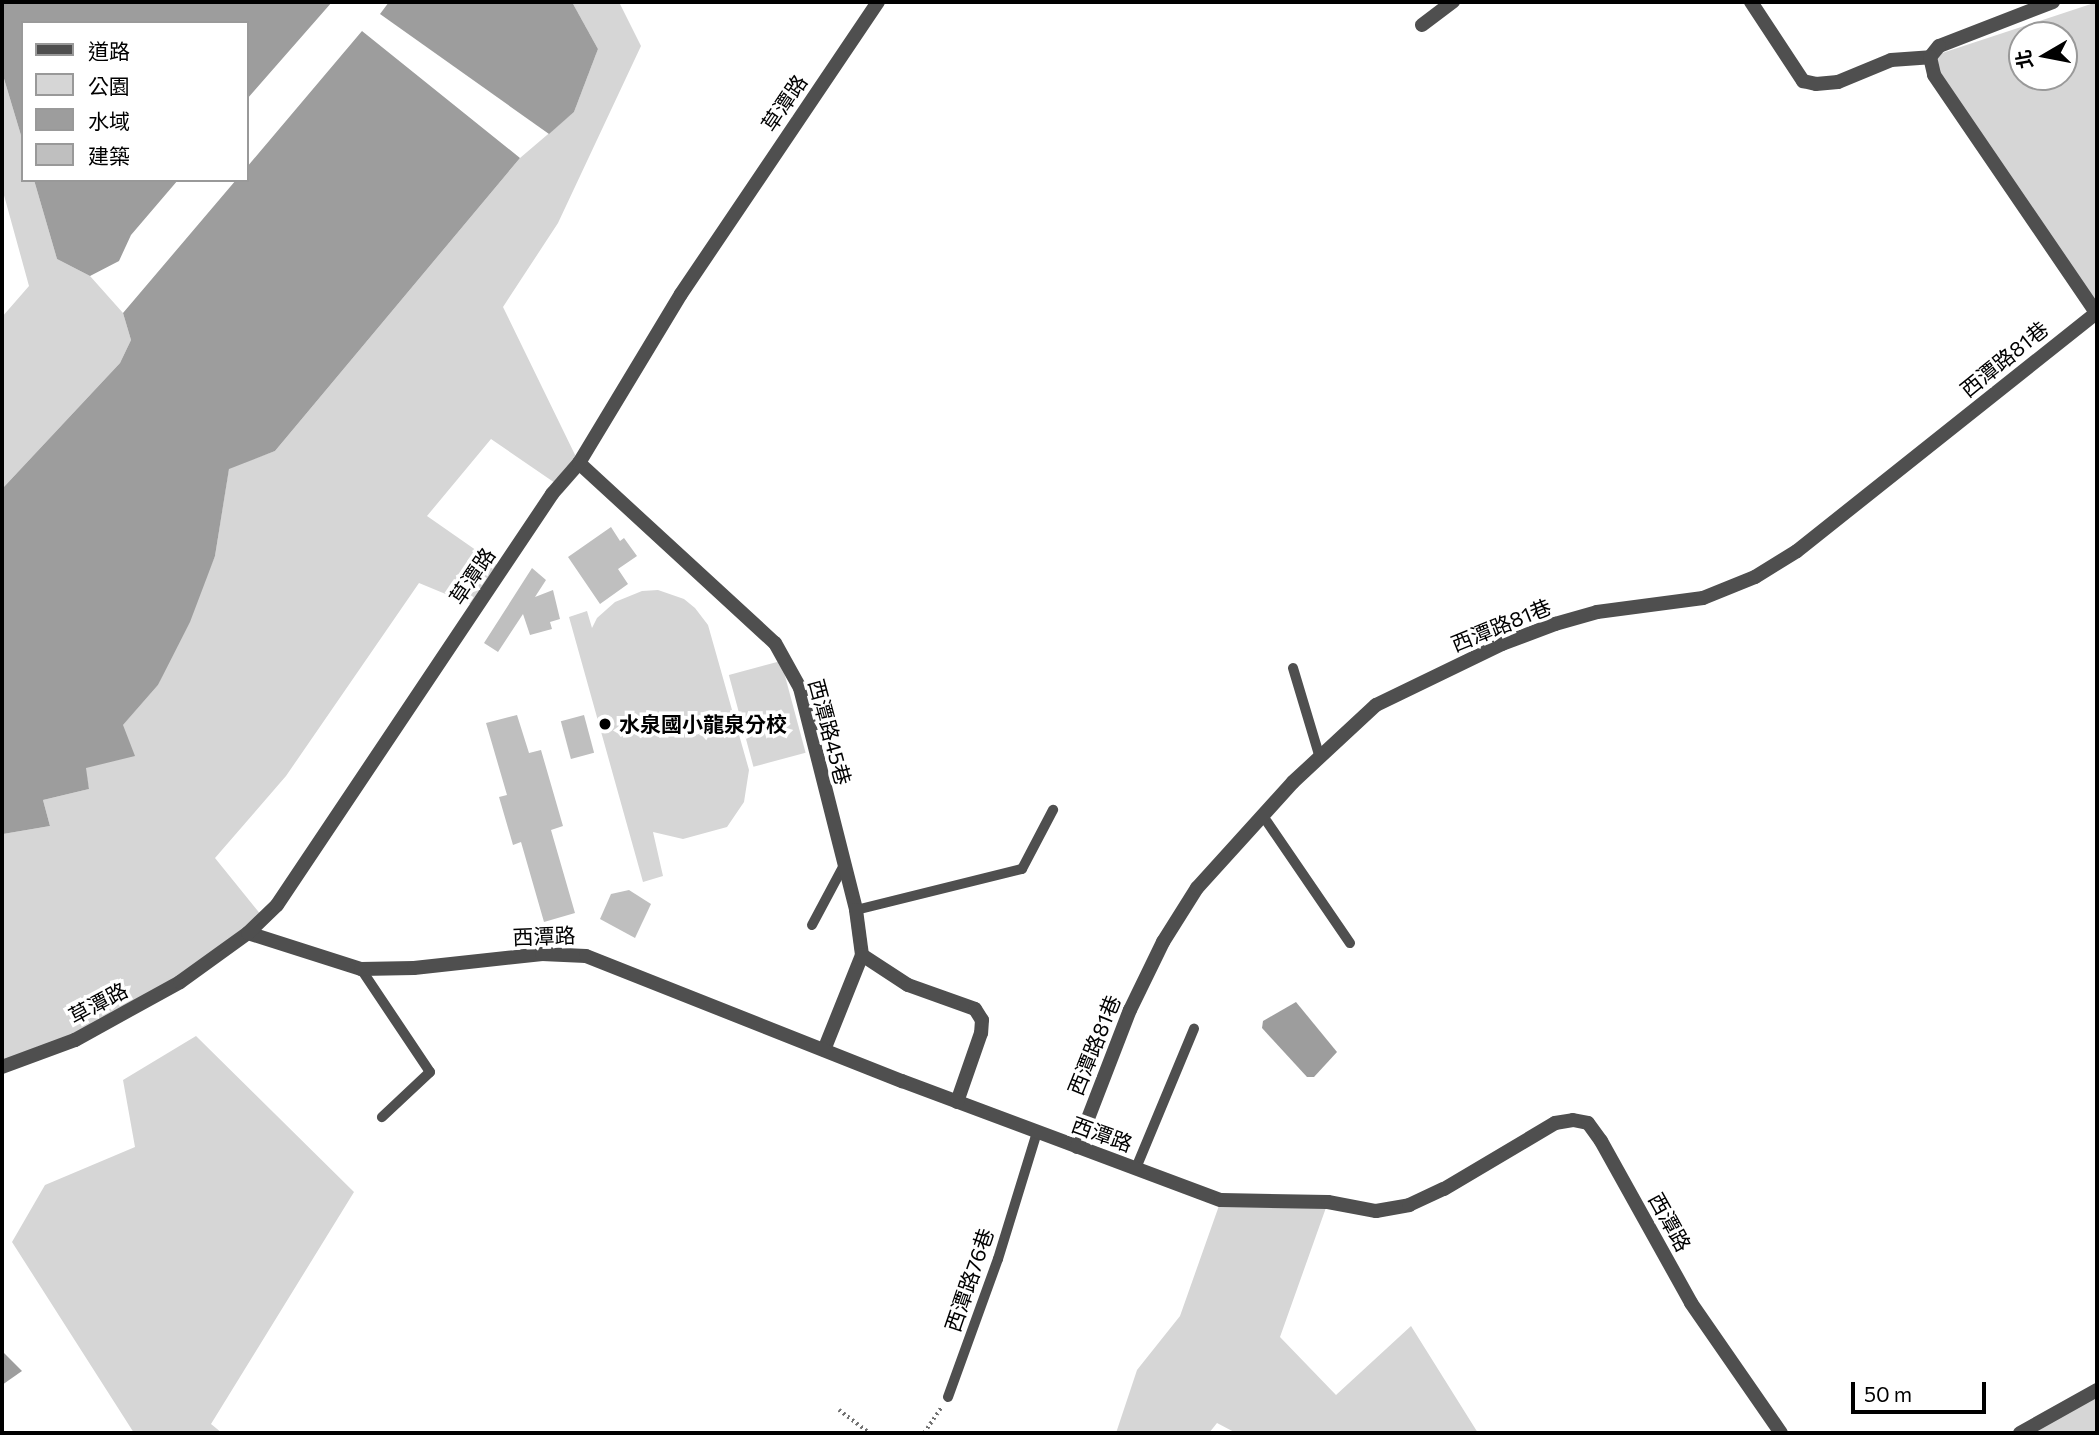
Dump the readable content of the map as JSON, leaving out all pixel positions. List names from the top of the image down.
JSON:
{
  "streets": {
    "street": [
      "草潭路",
      "西潭路81巷",
      "西潭路45巷",
      "西潭路"
    ],
    "lane": ["西潭路76巷"]
  },
  "crossings": [
    ["草潭路", "西潭路45巷"],
    ["草潭路", "西潭路"],
    ["西潭路81巷", "西潭路"],
    ["西潭路45巷", "西潭路"],
    ["西潭路", "西潭路76巷"]
  ],
  "places": ["水泉國小龍泉分校"],
  "legend": [
    "道路",
    "公園",
    "水域",
    "建築"
  ],
  "scale_bar": "50 m",
  "north": "left"
}
